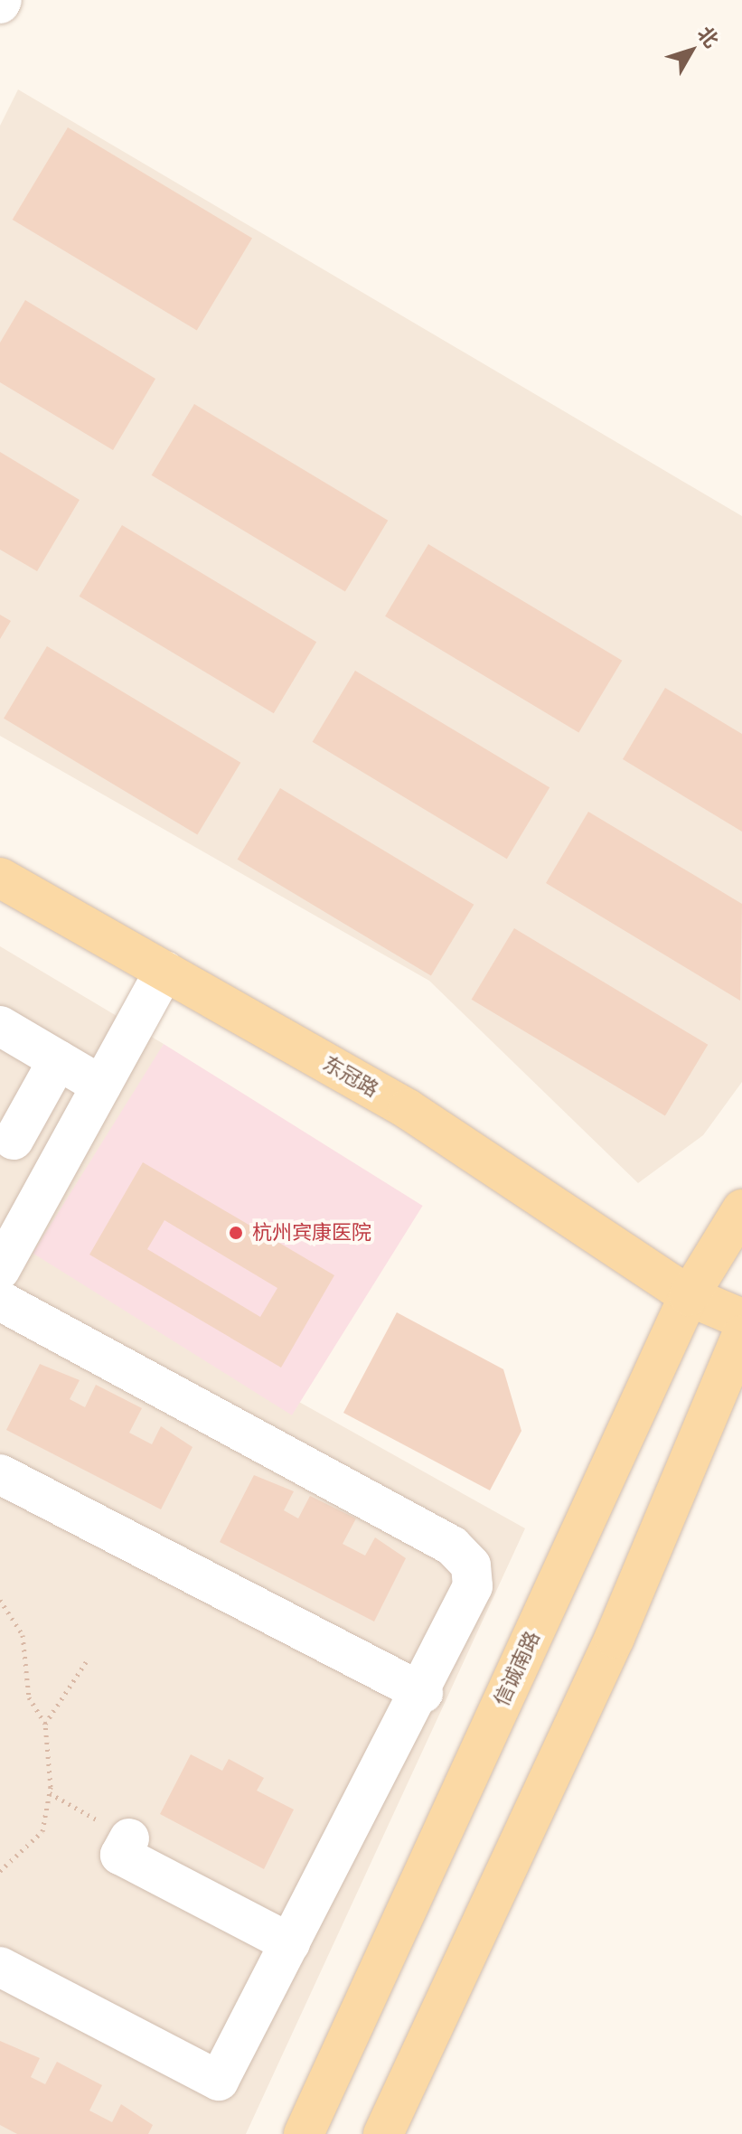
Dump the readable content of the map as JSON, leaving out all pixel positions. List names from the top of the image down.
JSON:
{
  "streets": {
    "main road": ["东冠路", "信诚南路"]
  },
  "crossings": [
    ["东冠路", "信诚南路"]
  ],
  "places": ["杭州宾康医院"],
  "north": "top right"
}
